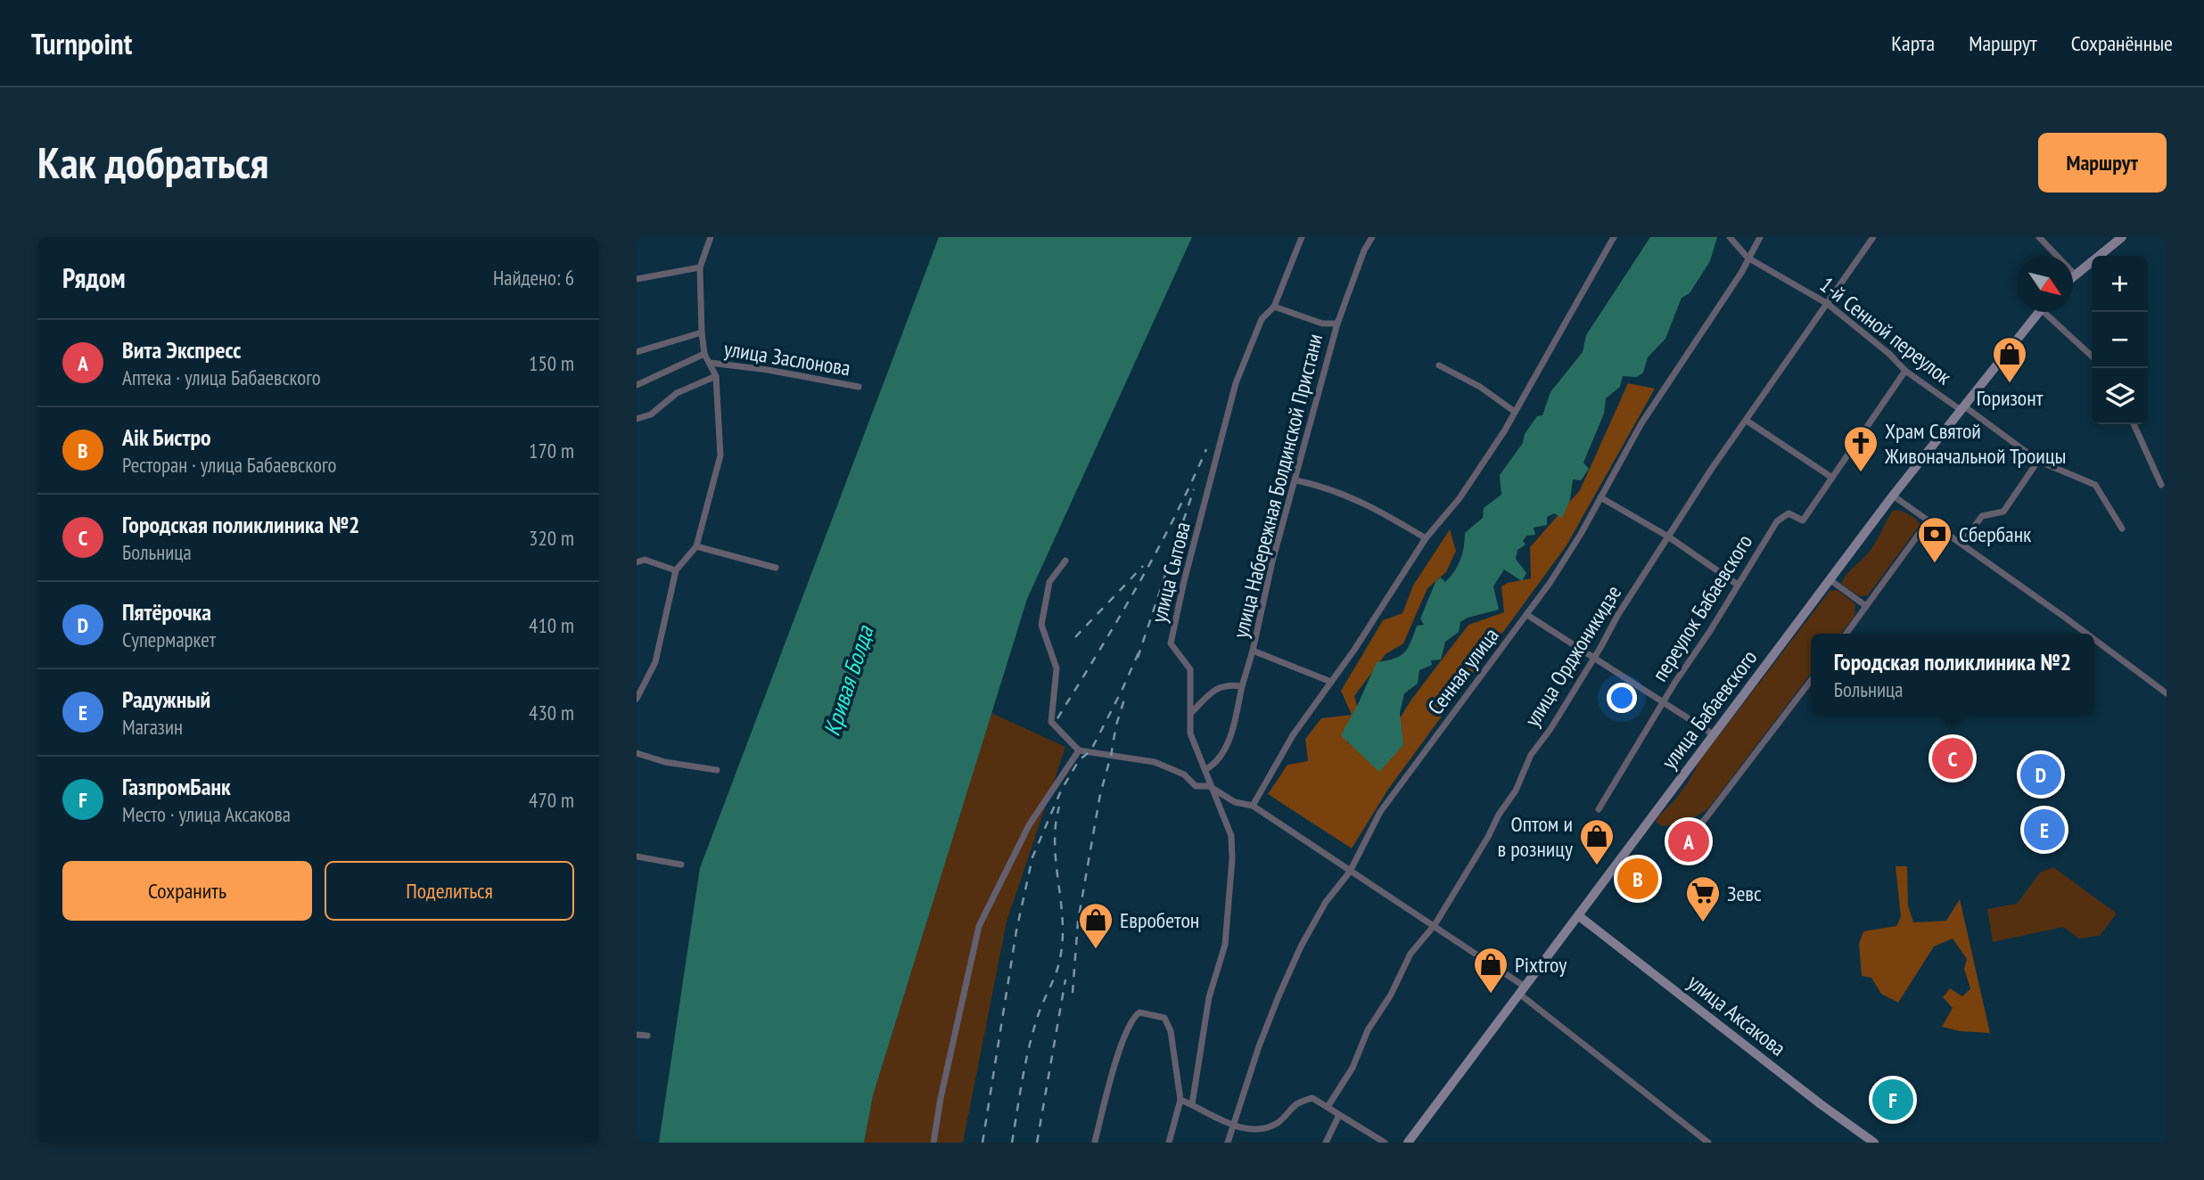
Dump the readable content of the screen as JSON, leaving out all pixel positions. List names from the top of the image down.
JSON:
{
  "streets": {
    "main road": ["улица Бабаевского", "улица Аксакова"],
    "street": [
      "1-й Сенной переулок",
      "улица Заслонова",
      "улица Набережная Болдинской Пристани",
      "улица Сытова",
      "переулок Бабаевского",
      "улица Орджоникидзе",
      "Сенная улица"
    ]
  },
  "crossings": [
    ["1-й Сенной переулок", "улица Орджоникидзе"],
    ["1-й Сенной переулок", "Сенная улица"],
    ["1-й Сенной переулок", "улица Бабаевского"],
    ["улица Набережная Болдинской Пристани", "улица Сытова"],
    ["улица Бабаевского", "улица Аксакова"]
  ],
  "water": ["Кривая Болда"],
  "places": {
    "shop": [
      "Горизонт",
      "Оптом и в розницу",
      "Евробетон",
      "Pixtroy"
    ],
    "church": ["Храм Святой Живоначальной Троицы"],
    "bank": ["Сбербанк"],
    "supermarket": ["Зевс"]
  },
  "north": "bottom right",
  "page": {
    "header": "Turnpoint",
    "nav": ["Карта", "Маршрут", "Сохранённые"],
    "buttons": [
      "Маршрут",
      ["Сохранить", "Поделиться"]
    ],
    "title": "Как добраться",
    "heading": ["Рядом", "Найдено: 6"],
    "map_buttons": ["+", "−"],
    "list": [
      {
        "mark": "A",
        "name": "Вита Экспресс",
        "note": "Аптека · улица Бабаевского",
        "value": "150 m"
      },
      {
        "mark": "B",
        "name": "Aik Бистро",
        "note": "Ресторан · улица Бабаевского",
        "value": "170 m"
      },
      {
        "mark": "C",
        "name": "Городская поликлиника №2",
        "note": "Больница",
        "value": "320 m"
      },
      {
        "mark": "D",
        "name": "Пятёрочка",
        "note": "Супермаркет",
        "value": "410 m"
      },
      {
        "mark": "E",
        "name": "Радужный",
        "note": "Магазин",
        "value": "430 m"
      },
      {
        "mark": "F",
        "name": "ГазпромБанк",
        "note": "Место · улица Аксакова",
        "value": "470 m"
      }
    ],
    "popup": ["Городская поликлиника №2", "Больница"],
    "pins": [
      "C",
      "D",
      "E",
      "A",
      "B",
      "F"
    ]
  }
}
